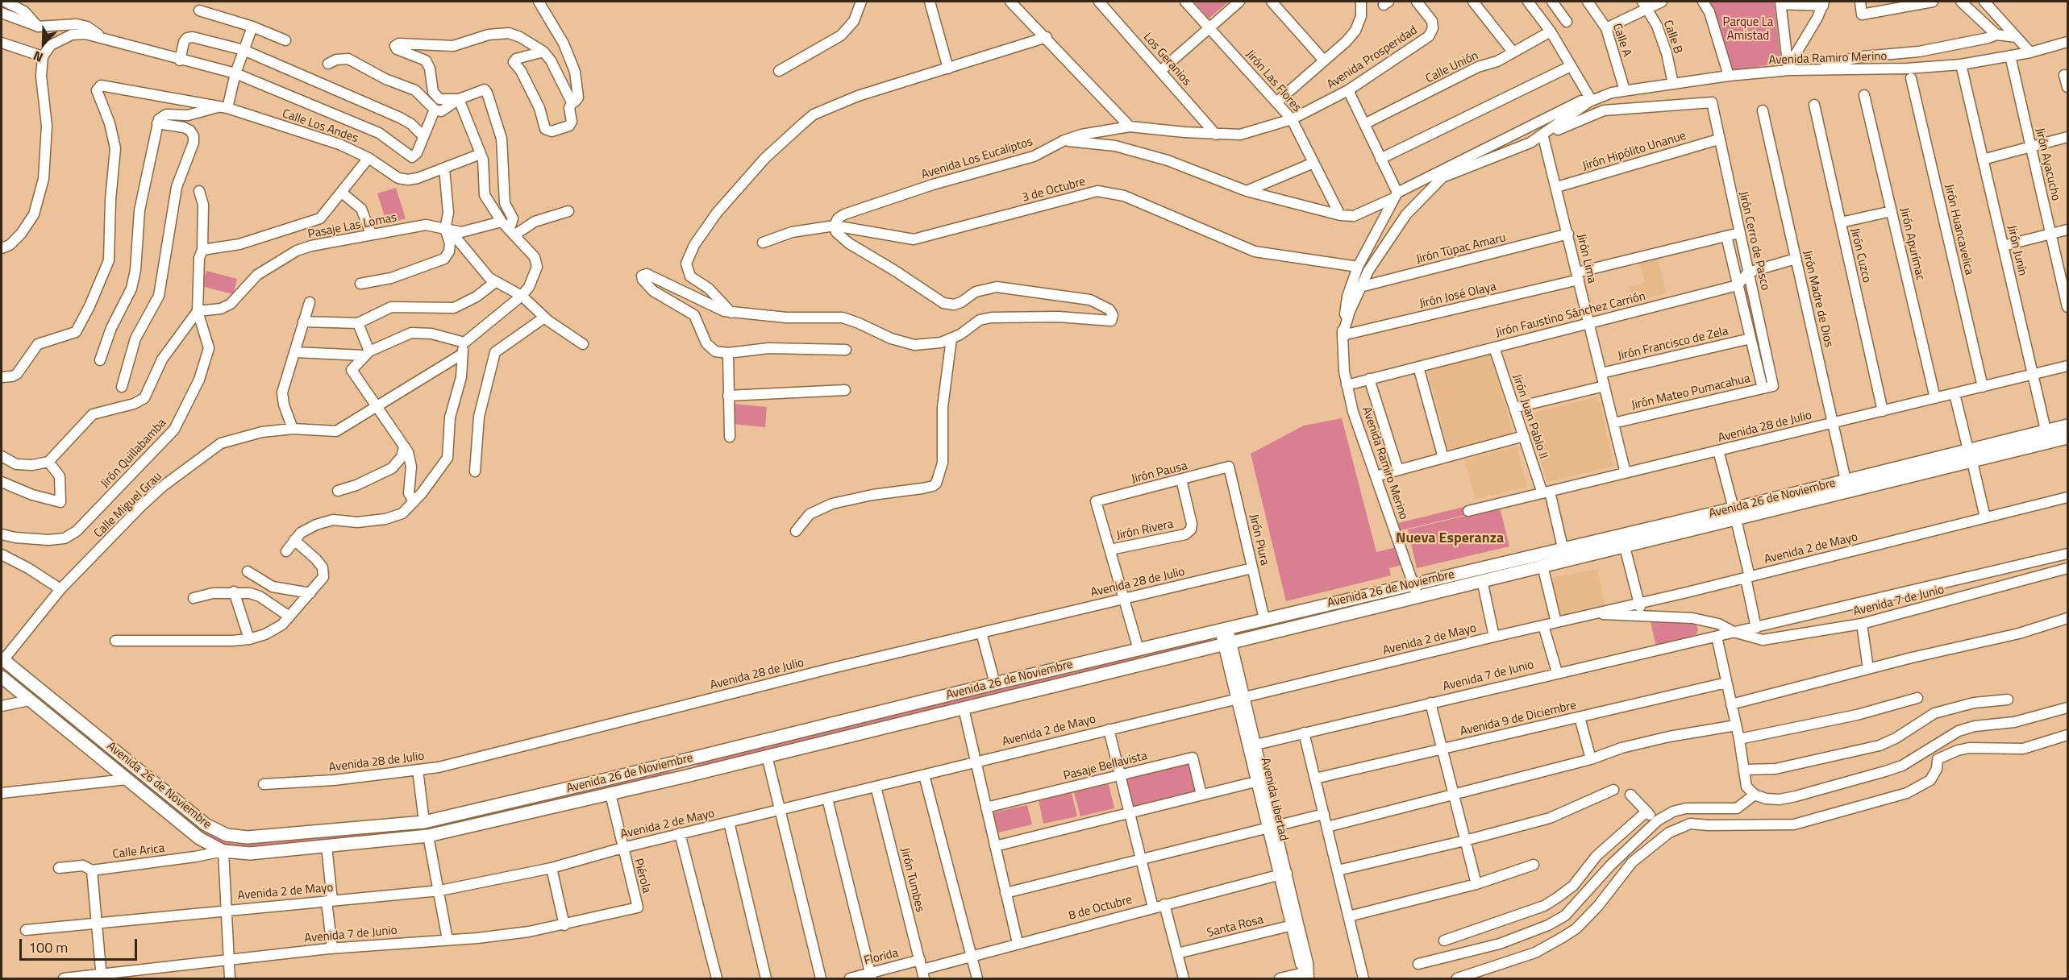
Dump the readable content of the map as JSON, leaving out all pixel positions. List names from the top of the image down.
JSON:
{
  "streets": {
    "main road": ["Avenida 26 de Noviembre"],
    "street": [
      "Calle B",
      "Calle A",
      "Avenida Prosperidad",
      "Avenida Ramiro Merino",
      "Los Geranios",
      "Calle Unión",
      "Jirón Las Flores",
      "Calle Los Andes",
      "Jirón Hipólito Unanue",
      "Avenida Los Eucaliptos",
      "Jirón Ayacucho",
      "3 de Octubre",
      "Pasaje Las Lomas",
      "Jirón Huancavelica",
      "Jirón Cerro de Pasco",
      "Jirón Apurímac",
      "Jirón Túpac Amaru",
      "Jirón Junín",
      "Jirón Cuzco",
      "Jirón Lima",
      "Jirón José Olaya",
      "Jirón Madre de Dios",
      "Jirón Faustino Sánchez Carrión",
      "Jirón Francisco de Zela",
      "Jirón Mateo Pumacahua",
      "Jirón Juan Pablo II",
      "Avenida 28 de Julio",
      "Jirón Quillabamba",
      "Jirón Pausa",
      "Calle Miguel Grau",
      "Jirón Rivera",
      "Jirón Piura",
      "Avenida 2 de Mayo",
      "Avenida 7 de Junio",
      "Avenida 9 de Diciembre",
      "Pasaje Bellavista",
      "Avenida Libertad",
      "Calle Arica",
      "Piérola",
      "Jirón Tumbes",
      "8 de Octubre",
      "Santa Rosa",
      "Florida"
    ]
  },
  "crossings": [
    ["Calle B", "Avenida Ramiro Merino"],
    ["Calle A", "Avenida Ramiro Merino"],
    ["Avenida Prosperidad", "Jirón Las Flores"],
    ["Avenida Prosperidad", "Avenida Los Eucaliptos"],
    ["Avenida Ramiro Merino", "Jirón Ayacucho"],
    ["Avenida Ramiro Merino", "3 de Octubre"],
    ["Avenida Ramiro Merino", "Jirón Cerro de Pasco"],
    ["Avenida Ramiro Merino", "Jirón Túpac Amaru"],
    ["Avenida Ramiro Merino", "Jirón Junín"],
    ["Avenida Ramiro Merino", "Jirón Lima"],
    ["Avenida Ramiro Merino", "Jirón José Olaya"],
    ["Avenida Ramiro Merino", "Jirón Faustino Sánchez Carrión"],
    ["Avenida Ramiro Merino", "Avenida 26 de Noviembre"],
    ["Los Geranios", "Avenida Los Eucaliptos"],
    ["Jirón Las Flores", "Avenida Los Eucaliptos"],
    ["Jirón Hipólito Unanue", "Jirón Cerro de Pasco"],
    ["Jirón Hipólito Unanue", "Jirón Lima"],
    ["Avenida Los Eucaliptos", "3 de Octubre"],
    ["Pasaje Las Lomas", "Jirón Quillabamba"],
    ["Jirón Huancavelica", "Avenida 28 de Julio"],
    ["Jirón Cerro de Pasco", "Jirón Lima"],
    ["Jirón Cerro de Pasco", "Jirón José Olaya"],
    ["Jirón Cerro de Pasco", "Jirón Mateo Pumacahua"],
    ["Jirón Apurímac", "Avenida 28 de Julio"],
    ["Jirón Túpac Amaru", "Jirón Lima"],
    ["Jirón Junín", "Avenida 28 de Julio"],
    ["Jirón Junín", "Avenida 26 de Noviembre"],
    ["Jirón Cuzco", "Avenida 28 de Julio"],
    ["Jirón Lima", "Jirón José Olaya"],
    ["Jirón Lima", "Jirón Faustino Sánchez Carrión"],
    ["Jirón Lima", "Jirón Francisco de Zela"],
    ["Jirón Lima", "Jirón Mateo Pumacahua"],
    ["Jirón Lima", "Avenida 28 de Julio"],
    ["Jirón Madre de Dios", "Avenida 28 de Julio"],
    ["Jirón Madre de Dios", "Avenida 26 de Noviembre"],
    ["Jirón Faustino Sánchez Carrión", "Jirón Juan Pablo II"],
    ["Jirón Juan Pablo II", "Avenida 28 de Julio"],
    ["Jirón Juan Pablo II", "Avenida 26 de Noviembre"],
    ["Avenida 28 de Julio", "Jirón Piura"],
    ["Jirón Pausa", "Jirón Rivera"],
    ["Jirón Pausa", "Jirón Piura"],
    ["Avenida 26 de Noviembre", "Calle Miguel Grau"],
    ["Avenida 26 de Noviembre", "Jirón Piura"],
    ["Avenida 26 de Noviembre", "Avenida Libertad"],
    ["Avenida 26 de Noviembre", "Calle Arica"],
    ["Avenida 26 de Noviembre", "Piérola"],
    ["Avenida 2 de Mayo", "Avenida Libertad"],
    ["Avenida 2 de Mayo", "Piérola"],
    ["Avenida 2 de Mayo", "Jirón Tumbes"],
    ["Avenida 7 de Junio", "Avenida Libertad"],
    ["Avenida 7 de Junio", "Piérola"],
    ["Avenida Libertad", "8 de Octubre"],
    ["Avenida Libertad", "Santa Rosa"],
    ["Jirón Tumbes", "8 de Octubre"],
    ["Jirón Tumbes", "Florida"],
    ["8 de Octubre", "Florida"]
  ],
  "districts": ["Nueva Esperanza"],
  "parks": ["Parque La Amistad"],
  "scale_bar": "100 m",
  "north": "bottom left"
}
